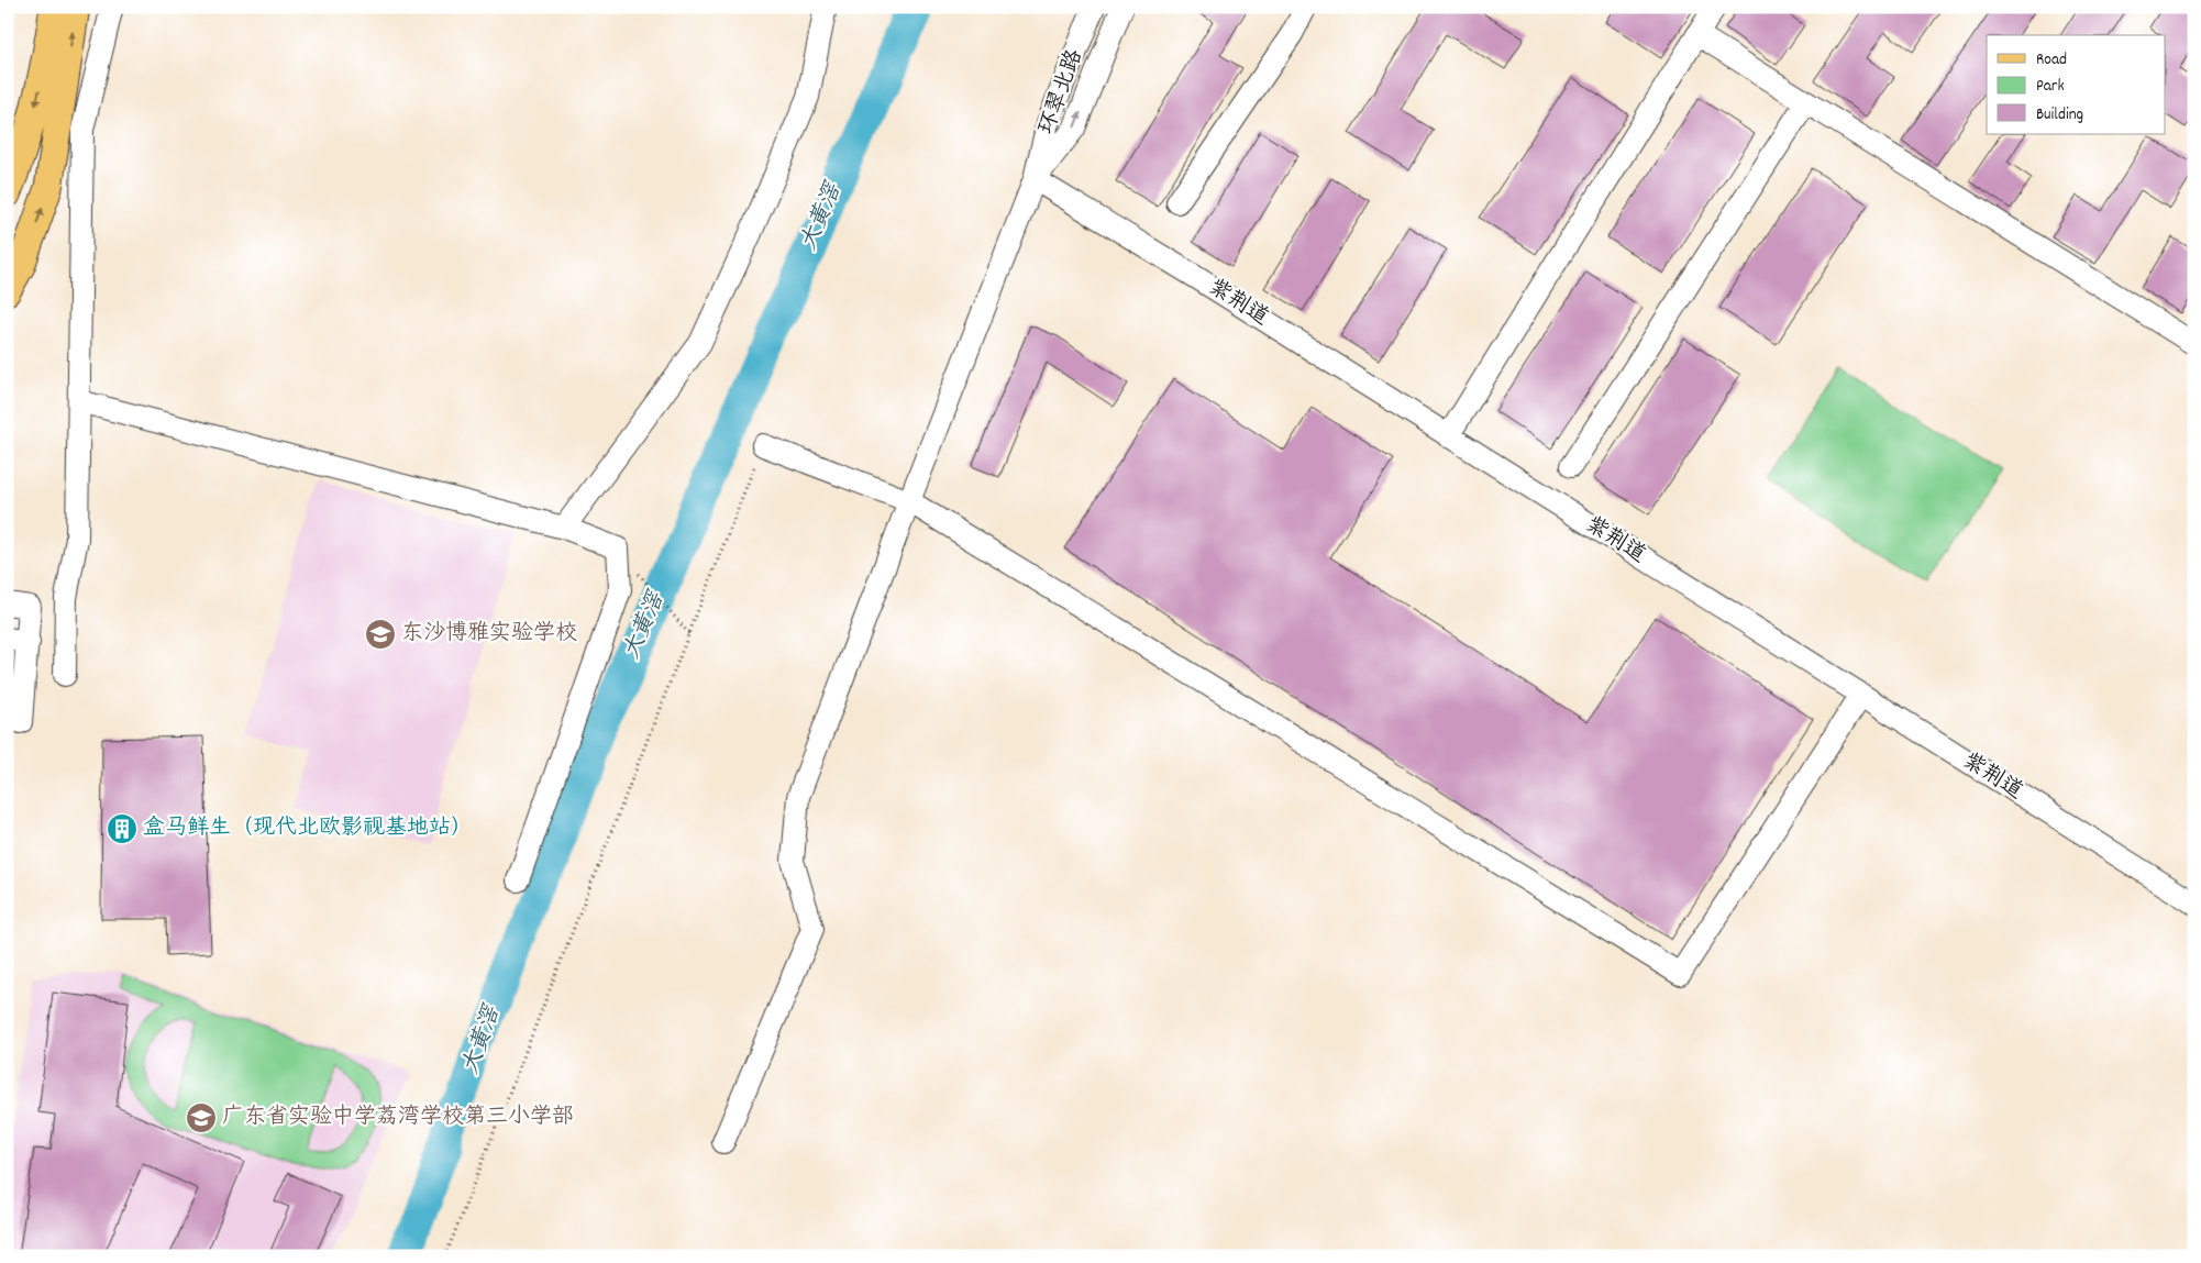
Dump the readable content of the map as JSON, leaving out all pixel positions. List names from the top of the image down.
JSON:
{
  "streets": {
    "street": ["环翠北路", "紫荆道"]
  },
  "crossings": [
    ["环翠北路", "紫荆道"]
  ],
  "water": ["大黄滘"],
  "places": {
    "school or university": ["东沙博雅实验学校", "广东省实验中学荔湾学校第三小学部"],
    "building": ["盒马鲜生（现代北欧影视基地站）"]
  },
  "legend": ["Road", "Park", "Building"]
}
